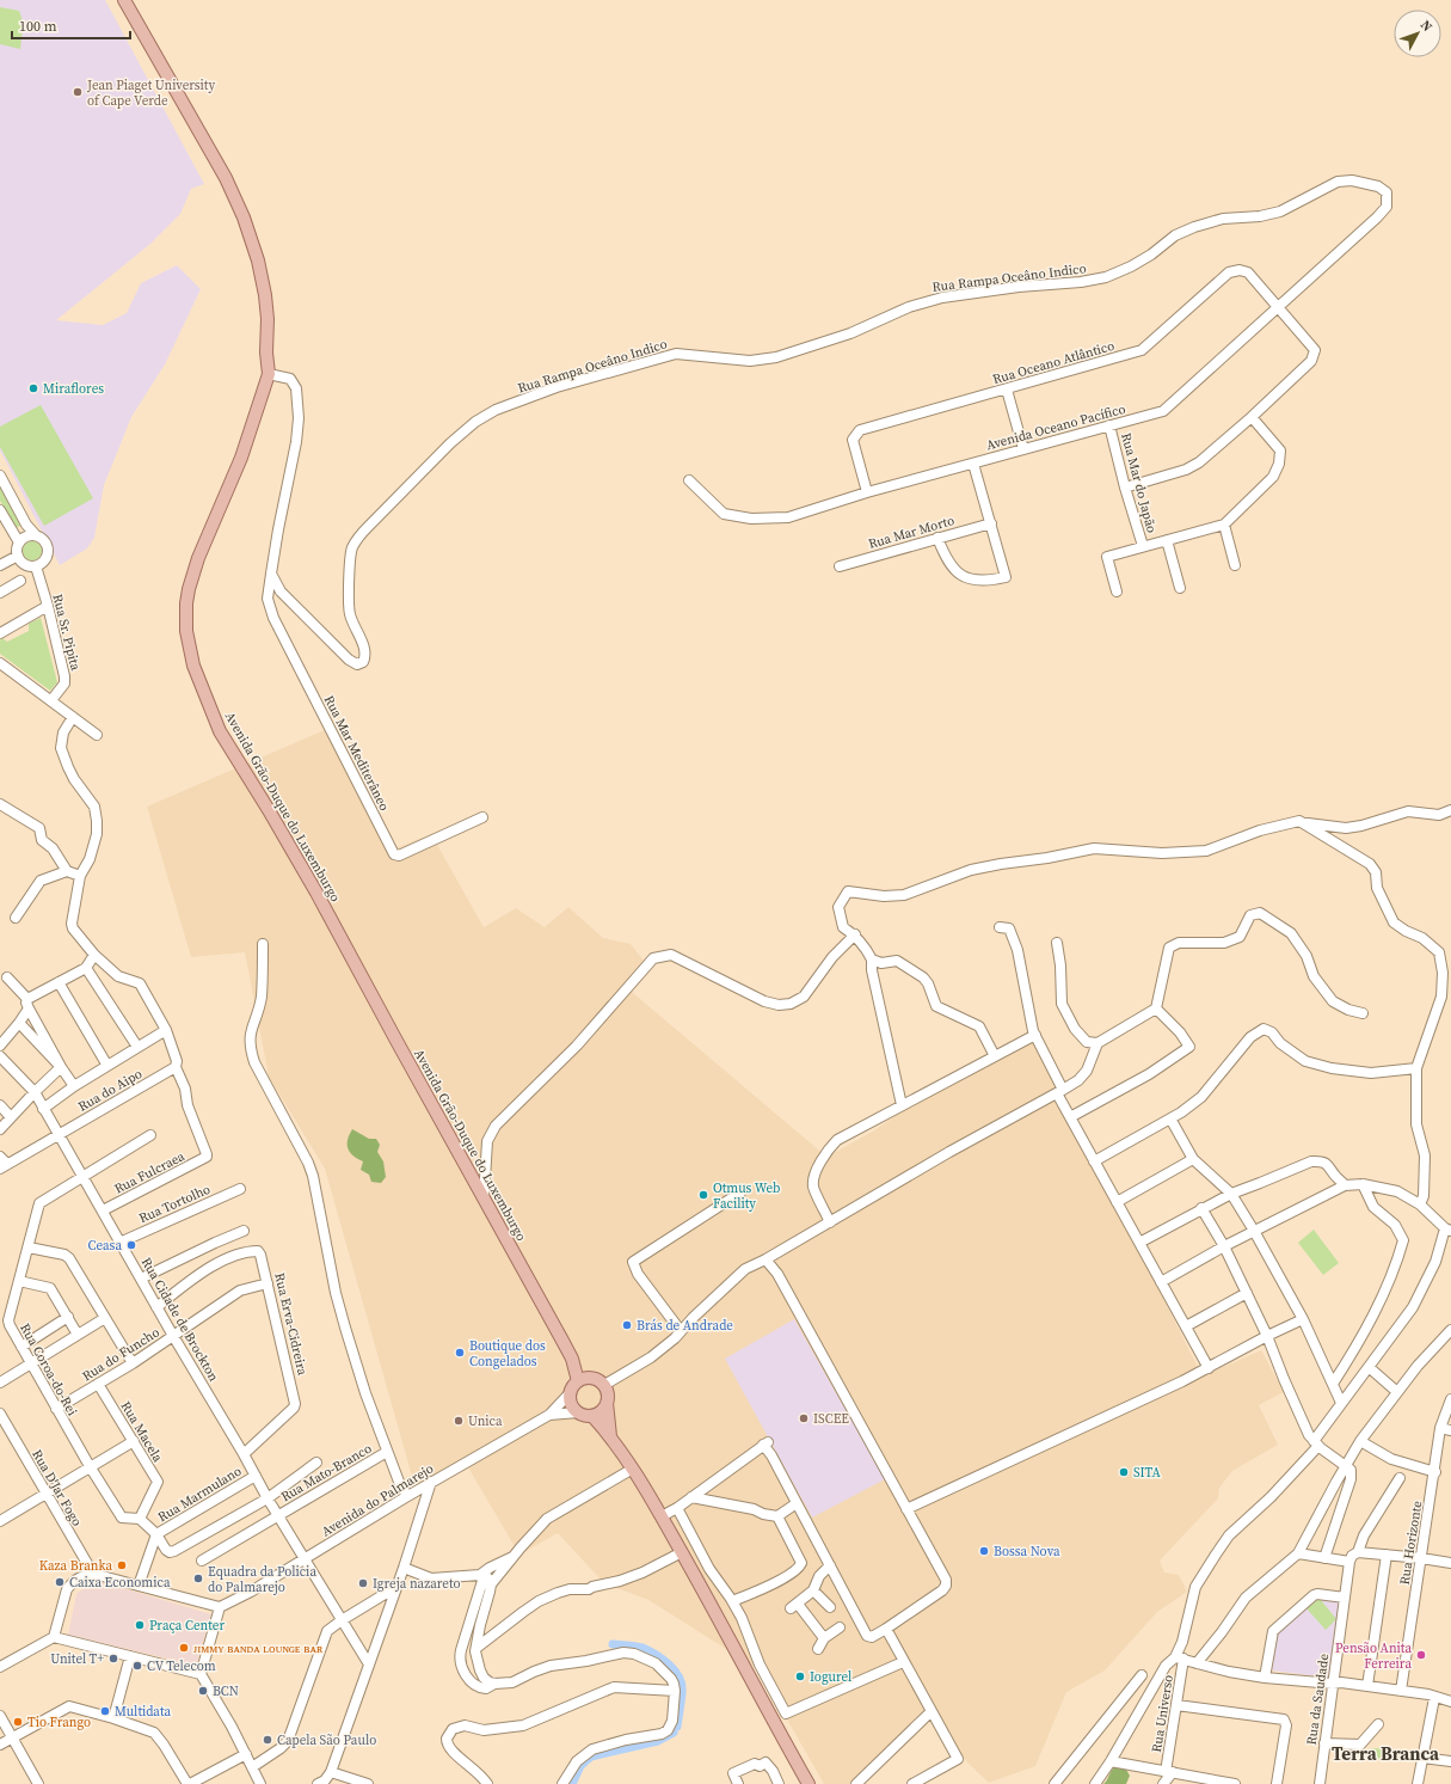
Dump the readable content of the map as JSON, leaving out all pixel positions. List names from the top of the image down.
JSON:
{
  "streets": {
    "main road": ["Avenida Grão-Duque do Luxemburgo"],
    "street": [
      "Rua Rampa Oceâno Indico",
      "Rua Oceano Atlântico",
      "Avenida Oceano Pacífico",
      "Rua Mar do Japão",
      "Rua Mar Morto",
      "Rua Sr. Pipita",
      "Rua Mar Mediterâneo",
      "Rua do Aipo",
      "Rua Fulcraea",
      "Rua Tortolho",
      "Rua Cidade de Brockton",
      "Rua Erva-Cidreira",
      "Rua do Funcho",
      "Rua Coroa-do-Rei",
      "Rua Macela",
      "Rua Mato-Branco",
      "Rua D'Jar Fogo",
      "Rua Marmulano",
      "Avenida do Palmarejo",
      "Rua Horizonte",
      "Rua da Saudade",
      "Rua Universo"
    ]
  },
  "crossings": [
    ["Rua Rampa Oceâno Indico", "Avenida Oceano Pacífico"],
    ["Rua Rampa Oceâno Indico", "Rua Mar Mediterâneo"],
    ["Rua Oceano Atlântico", "Avenida Oceano Pacífico"],
    ["Avenida Oceano Pacífico", "Rua Mar do Japão"],
    ["Avenida Grão-Duque do Luxemburgo", "Avenida do Palmarejo"],
    ["Rua do Aipo", "Rua Fulcraea"],
    ["Rua do Aipo", "Rua Cidade de Brockton"],
    ["Rua Fulcraea", "Rua Cidade de Brockton"],
    ["Rua Tortolho", "Rua Cidade de Brockton"],
    ["Rua Cidade de Brockton", "Rua Erva-Cidreira"],
    ["Rua Cidade de Brockton", "Rua do Funcho"],
    ["Rua Cidade de Brockton", "Rua Coroa-do-Rei"],
    ["Rua Cidade de Brockton", "Rua Mato-Branco"],
    ["Rua Cidade de Brockton", "Rua Marmulano"],
    ["Rua Cidade de Brockton", "Avenida do Palmarejo"],
    ["Rua Erva-Cidreira", "Rua do Funcho"],
    ["Rua do Funcho", "Rua Coroa-do-Rei"],
    ["Rua do Funcho", "Rua Macela"],
    ["Rua Coroa-do-Rei", "Rua Macela"],
    ["Rua Coroa-do-Rei", "Rua Marmulano"]
  ],
  "districts": ["Terra Branca"],
  "places": [
    "Jean Piaget University of Cape Verde",
    "Miraflores",
    "Otmus Web Facility",
    "Ceasa",
    "Brás de Andrade",
    "Boutique dos Congelados",
    "ISCEE",
    "Unica",
    "SITA",
    "Bossa Nova",
    "Kaza Branka",
    "Equadra da Policia do Palmarejo",
    "Caixa Economica",
    "Igreja nazareto",
    "Praça Center",
    "ᴊɪᴍᴍʏ ʙᴀɴᴅᴀ ʟᴏᴜɴɢᴇ ʙᴀʀ",
    "Pensão Anita Ferreira",
    "Unitel T+",
    "CV Telecom",
    "Iogurel",
    "BCN",
    "Multidata",
    "Tio Frango",
    "Capela São Paulo"
  ],
  "scale_bar": "100 m",
  "north": "top right"
}
